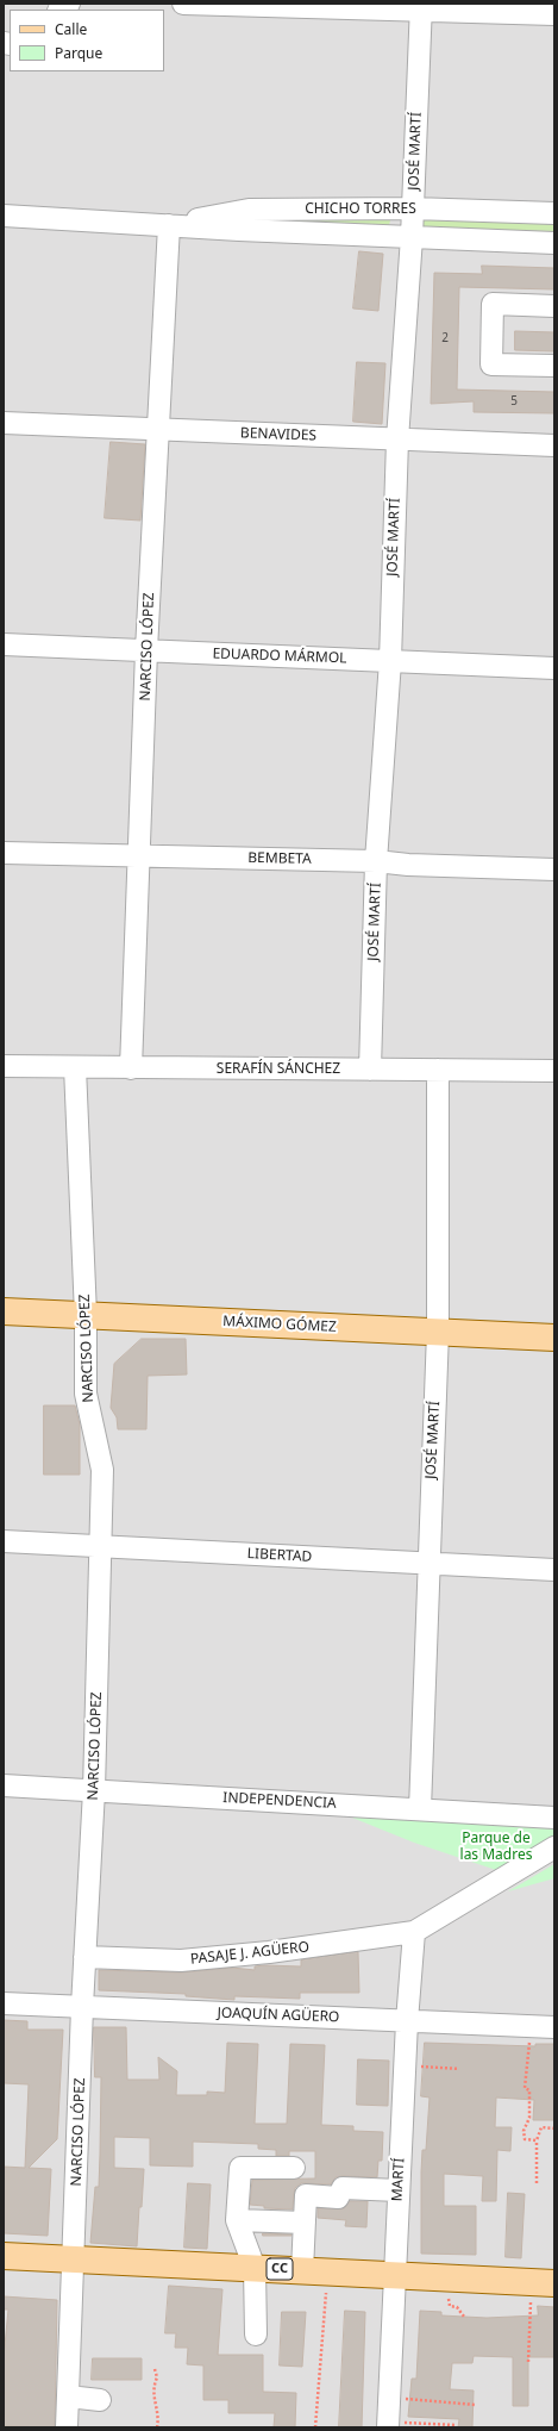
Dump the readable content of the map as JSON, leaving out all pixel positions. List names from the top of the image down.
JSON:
{
  "streets": {
    "main road": ["MÁXIMO GÓMEZ", "CC"],
    "street": [
      "JOSÉ MARTÍ",
      "CHICHO TORRES",
      "BENAVIDES",
      "NARCISO LÓPEZ",
      "EDUARDO MÁRMOL",
      "BEMBETA",
      "SERAFÍN SÁNCHEZ",
      "LIBERTAD",
      "INDEPENDENCIA",
      "PASAJE J. AGÜERO",
      "JOAQUÍN AGÜERO",
      "MARTÍ"
    ]
  },
  "crossings": [
    ["JOSÉ MARTÍ", "CHICHO TORRES"],
    ["JOSÉ MARTÍ", "BENAVIDES"],
    ["JOSÉ MARTÍ", "EDUARDO MÁRMOL"],
    ["JOSÉ MARTÍ", "BEMBETA"],
    ["JOSÉ MARTÍ", "SERAFÍN SÁNCHEZ"],
    ["JOSÉ MARTÍ", "MÁXIMO GÓMEZ"],
    ["JOSÉ MARTÍ", "LIBERTAD"],
    ["JOSÉ MARTÍ", "INDEPENDENCIA"],
    ["CHICHO TORRES", "NARCISO LÓPEZ"],
    ["BENAVIDES", "NARCISO LÓPEZ"],
    ["NARCISO LÓPEZ", "EDUARDO MÁRMOL"],
    ["NARCISO LÓPEZ", "BEMBETA"],
    ["NARCISO LÓPEZ", "SERAFÍN SÁNCHEZ"],
    ["NARCISO LÓPEZ", "MÁXIMO GÓMEZ"],
    ["NARCISO LÓPEZ", "LIBERTAD"],
    ["NARCISO LÓPEZ", "INDEPENDENCIA"],
    ["NARCISO LÓPEZ", "PASAJE J. AGÜERO"],
    ["NARCISO LÓPEZ", "JOAQUÍN AGÜERO"],
    ["NARCISO LÓPEZ", "CC"],
    ["PASAJE J. AGÜERO", "MARTÍ"],
    ["JOAQUÍN AGÜERO", "MARTÍ"],
    ["MARTÍ", "CC"]
  ],
  "parks": ["Parque de las Madres"],
  "house_numbers": ["2", "5"],
  "legend": ["Calle", "Parque"]
}
